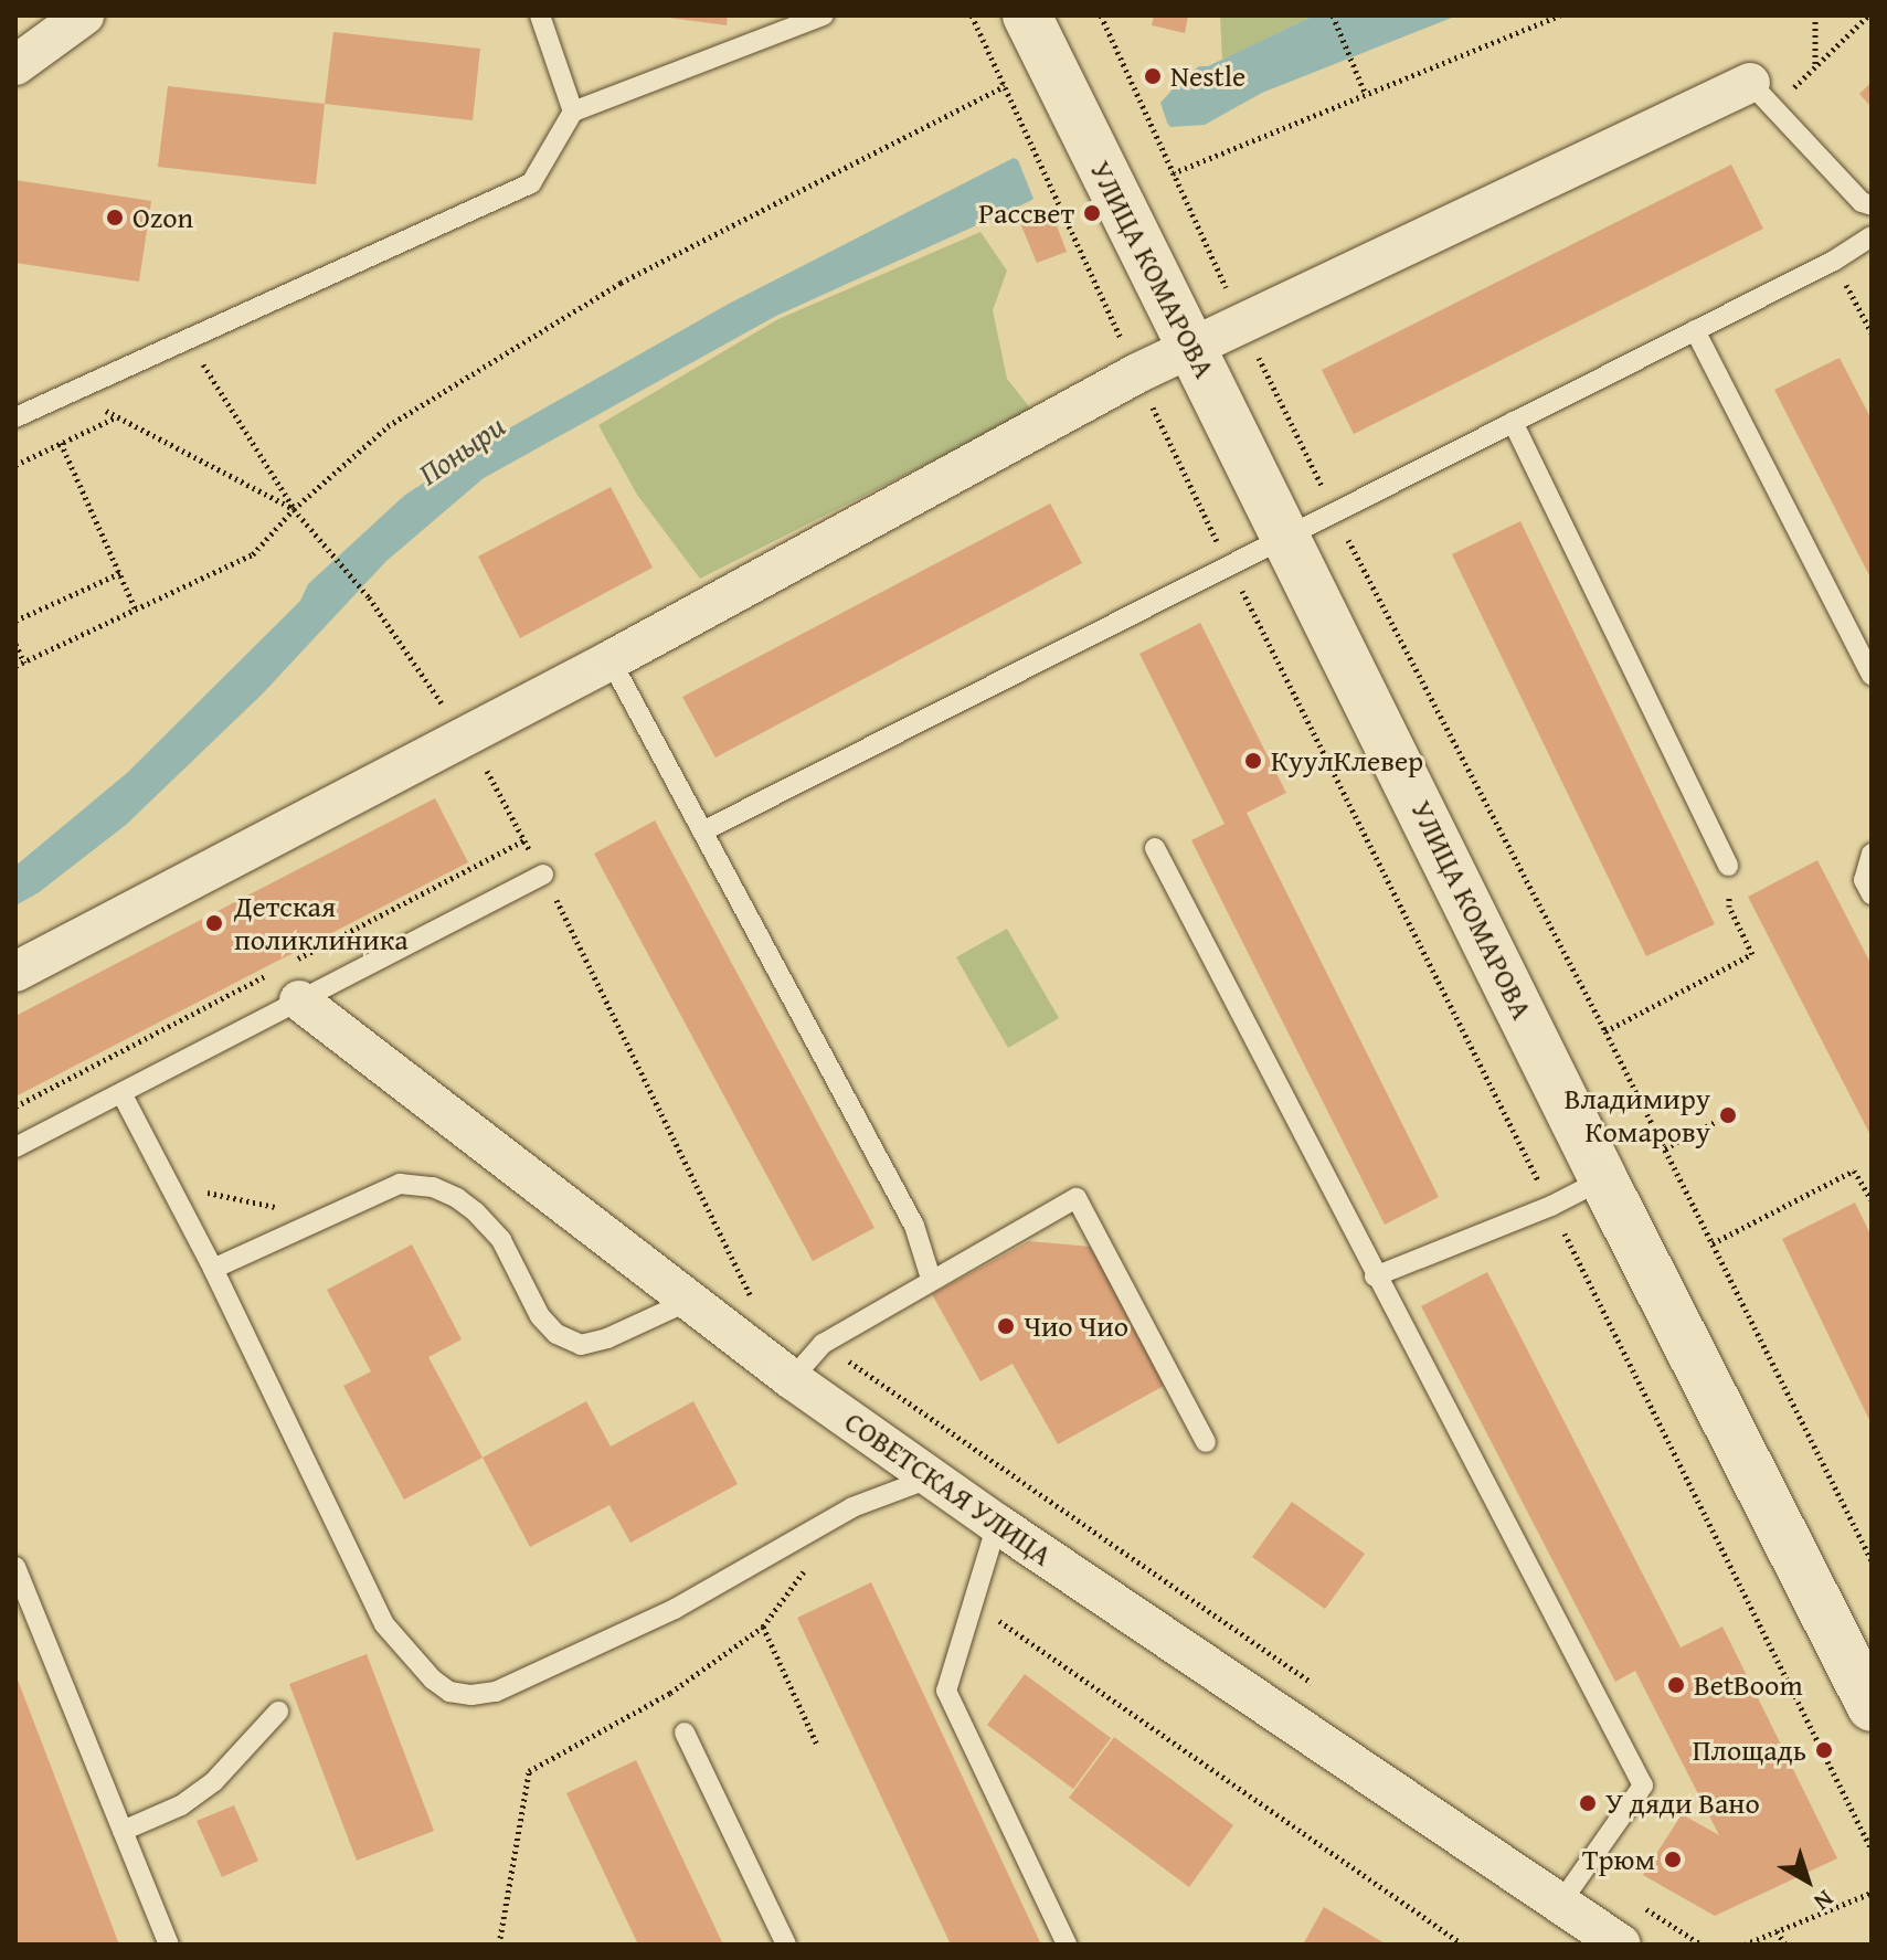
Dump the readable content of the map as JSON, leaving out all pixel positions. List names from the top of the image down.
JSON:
{
  "streets": {
    "main road": ["УЛИЦА КОМАРОВА"],
    "street": ["СОВЕТСКАЯ УЛИЦА"]
  },
  "water": ["Поныри"],
  "places": [
    "Nestle",
    "Рассвет",
    "Ozon",
    "КуулКлевер",
    "Детская поликлиника",
    "Владимиру Комарову",
    "Чио Чио",
    "BetBoom",
    "Площадь",
    "У дяди Вано",
    "Трюм"
  ],
  "north": "bottom right"
}
